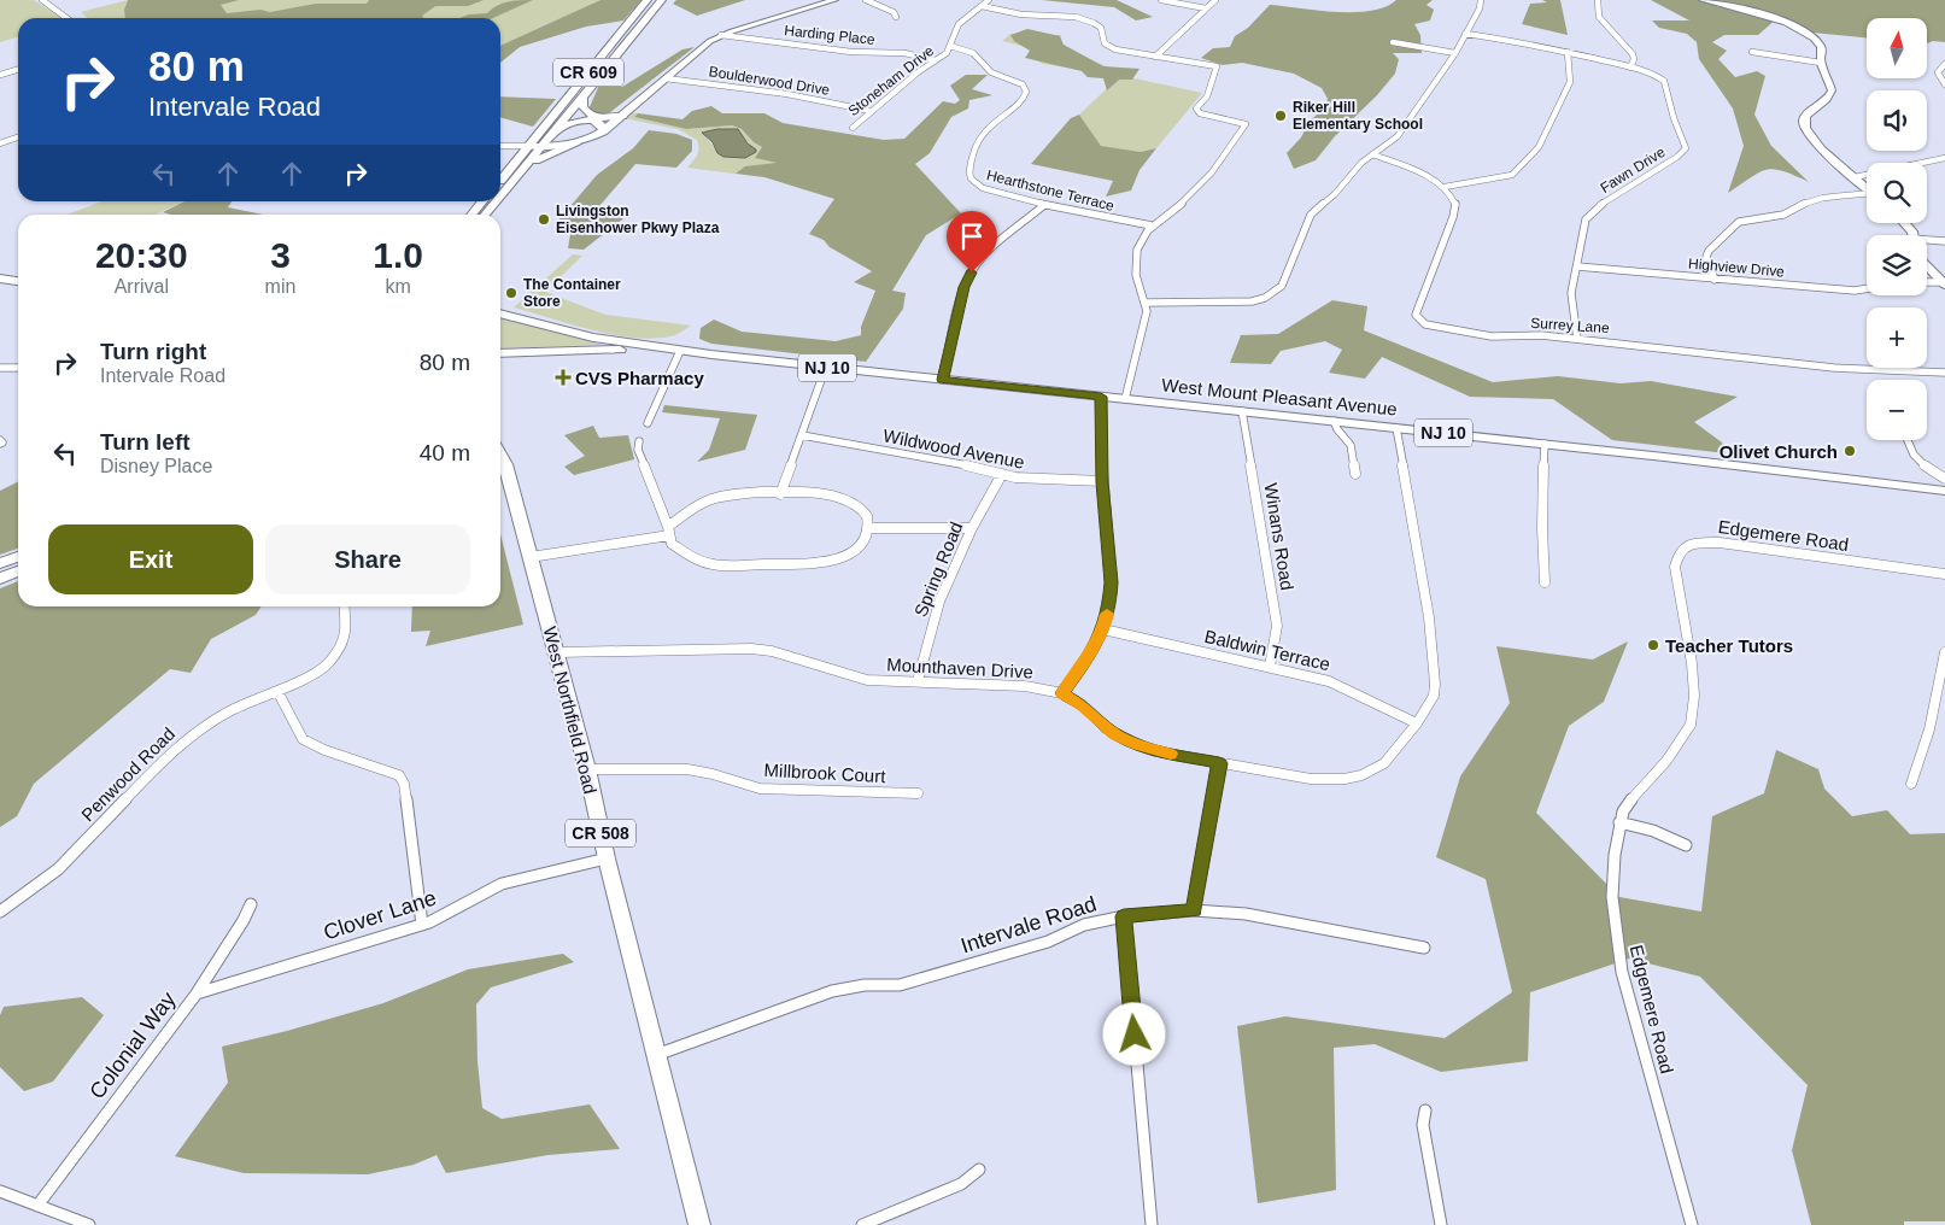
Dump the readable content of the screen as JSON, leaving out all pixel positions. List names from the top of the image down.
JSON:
{
  "streets": {
    "main road": [
      "CR 609",
      "NJ 10",
      "West Mount Pleasant Avenue",
      "West Northfield Road",
      "CR 508"
    ],
    "street": [
      "Harding Place",
      "Boulderwood Drive",
      "Stoneham Drive",
      "Fawn Drive",
      "Hearthstone Terrace",
      "Highview Drive",
      "Surrey Lane",
      "Wildwood Avenue",
      "Edgemere Road",
      "Winans Road",
      "Spring Road",
      "Baldwin Terrace",
      "Mounthaven Drive",
      "Millbrook Court",
      "Penwood Road",
      "Clover Lane",
      "Intervale Road",
      "Colonial Way"
    ]
  },
  "crossings": [
    ["Harding Place", "Stoneham Drive"],
    ["Boulderwood Drive", "Stoneham Drive"],
    ["Stoneham Drive", "Hearthstone Terrace"],
    ["Fawn Drive", "Highview Drive"],
    ["Fawn Drive", "Surrey Lane"],
    ["West Mount Pleasant Avenue", "Winans Road"],
    ["West Mount Pleasant Avenue", "Mounthaven Drive"],
    ["Wildwood Avenue", "Spring Road"],
    ["Winans Road", "Baldwin Terrace"],
    ["Spring Road", "Mounthaven Drive"],
    ["Baldwin Terrace", "Mounthaven Drive"],
    ["Mounthaven Drive", "West Northfield Road"],
    ["West Northfield Road", "Millbrook Court"],
    ["West Northfield Road", "Clover Lane"],
    ["West Northfield Road", "Intervale Road"],
    ["Clover Lane", "Colonial Way"]
  ],
  "places": {
    "other": [
      "Riker Hill Elementary School",
      "Livingston Eisenhower Pkwy Plaza",
      "The Container Store",
      "Olivet Church",
      "Teacher Tutors"
    ],
    "health": ["CVS Pharmacy"]
  },
  "north": "top",
  "page": {
    "map_buttons": ["+", "−"],
    "turn": ["80 m", "Intervale Road"],
    "eta": [
      "20:30",
      "Arrival",
      "3",
      "min",
      "1.0",
      "km"
    ],
    "list": [
      {
        "name": "Turn right",
        "note": "Intervale Road",
        "value": "80 m"
      },
      {
        "name": "Turn left",
        "note": "Disney Place",
        "value": "40 m"
      }
    ],
    "buttons": ["Exit", "Share"]
  }
}
